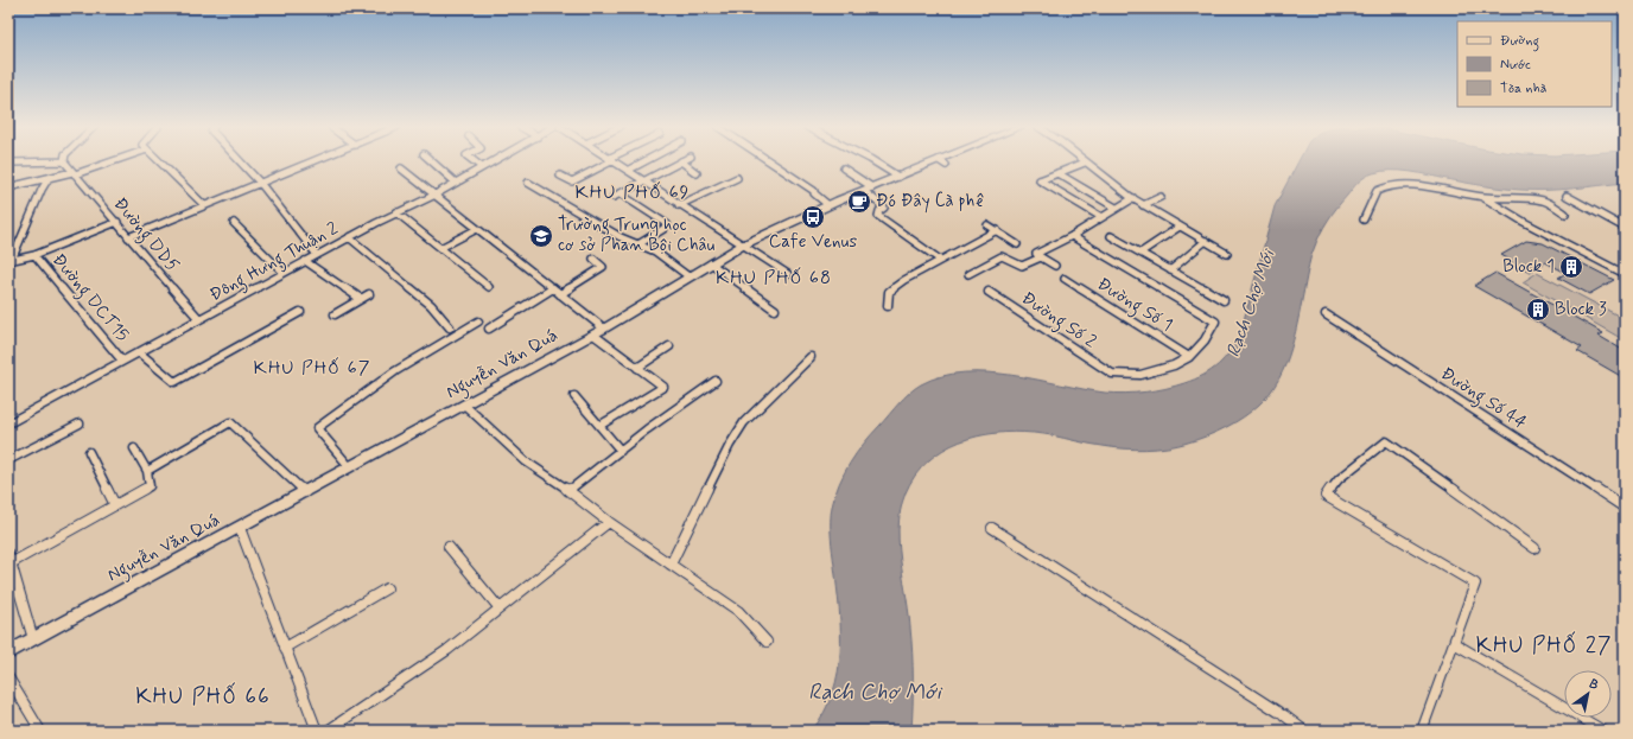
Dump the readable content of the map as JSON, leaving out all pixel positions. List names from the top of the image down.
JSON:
{
  "streets": {
    "main road": ["Nguyễn Văn Quá"],
    "street": [
      "Đường DD5",
      "Đông Hưng Thuận 2",
      "Đường DCT15",
      "Đường Số 1",
      "Đường Số 2",
      "Đường Số 44"
    ]
  },
  "crossings": [
    ["Đường DD5", "Đông Hưng Thuận 2"],
    ["Đông Hưng Thuận 2", "Đường DCT15"],
    ["Đường Số 1", "Đường Số 2"]
  ],
  "districts": [
    "KHU PHỐ 69",
    "KHU PHỐ 68",
    "KHU PHỐ 67",
    "KHU PHỐ 27",
    "KHU PHỐ 66"
  ],
  "water": ["Rạch Chợ Mới"],
  "places": {
    "cafe": ["Đó Đây Cà phê"],
    "bus stop": ["Cafe Venus"],
    "school or university": ["Trường Trung học cơ sở Phan Bội Châu"],
    "building": ["Block 1", "Block 3"]
  },
  "legend": ["Đường", "Nước", "Tòa nhà"],
  "north": "top right"
}
